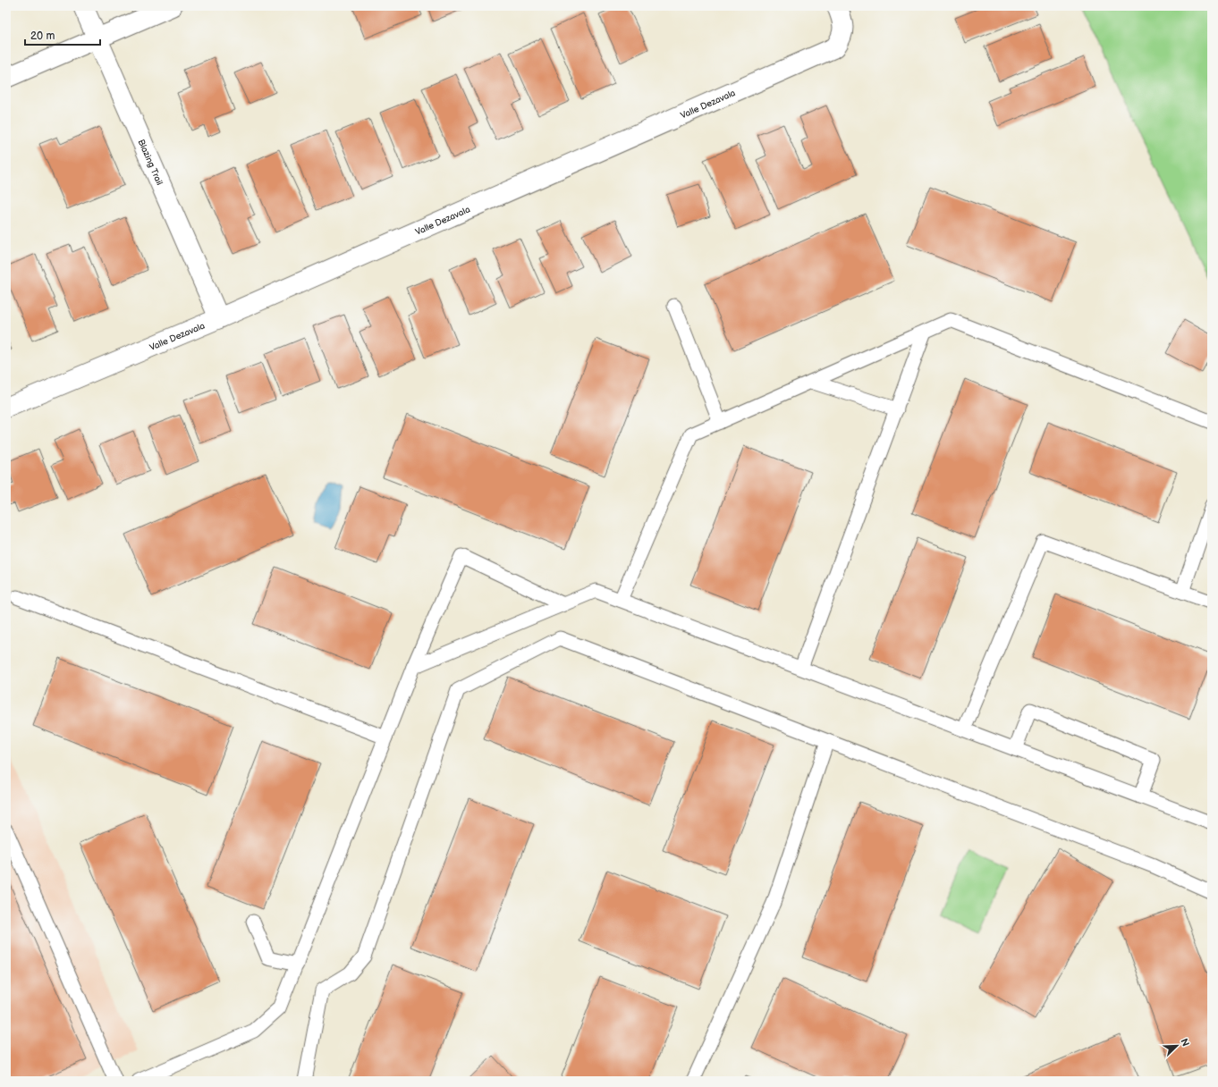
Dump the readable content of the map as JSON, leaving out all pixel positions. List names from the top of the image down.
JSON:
{
  "streets": {
    "street": ["Valle Dezavala", "Blazing Trail"]
  },
  "crossings": [
    ["Valle Dezavala", "Blazing Trail"]
  ],
  "scale_bar": "20 m",
  "north": "top right"
}
